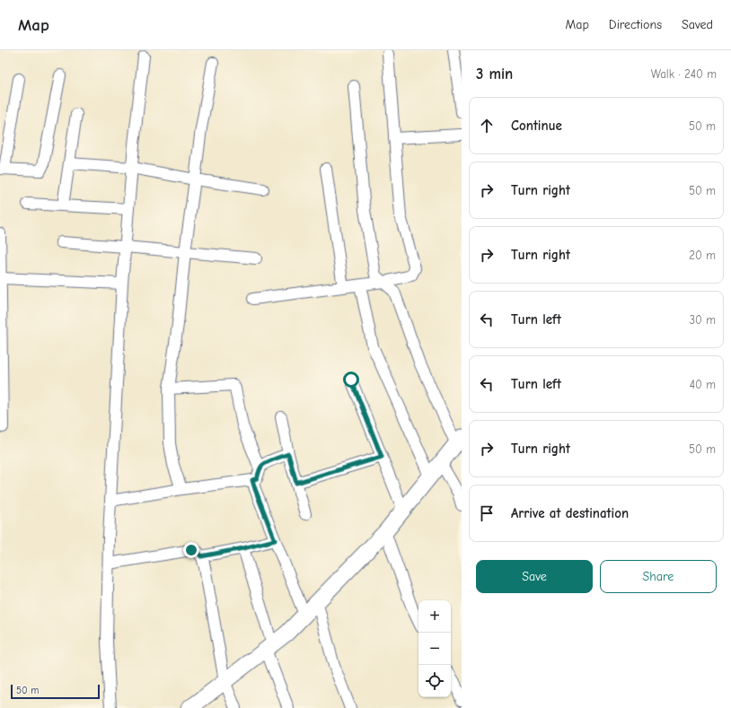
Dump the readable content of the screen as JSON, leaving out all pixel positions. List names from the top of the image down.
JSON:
{
  "scale_bar": "50 m",
  "page": {
    "header": "Map",
    "nav": ["Map", "Directions", "Saved"],
    "heading": ["3 min", "Walk · 240 m"],
    "list": [
      ["Continue", "50 m"],
      ["Turn right", "50 m"],
      ["Turn right", "20 m"],
      ["Turn left", "30 m"],
      ["Turn left", "40 m"],
      ["Turn right", "50 m"],
      "Arrive at destination"
    ],
    "buttons": ["Save", "Share"],
    "map_buttons": ["+", "−"],
    "scale": "50 m"
  }
}
